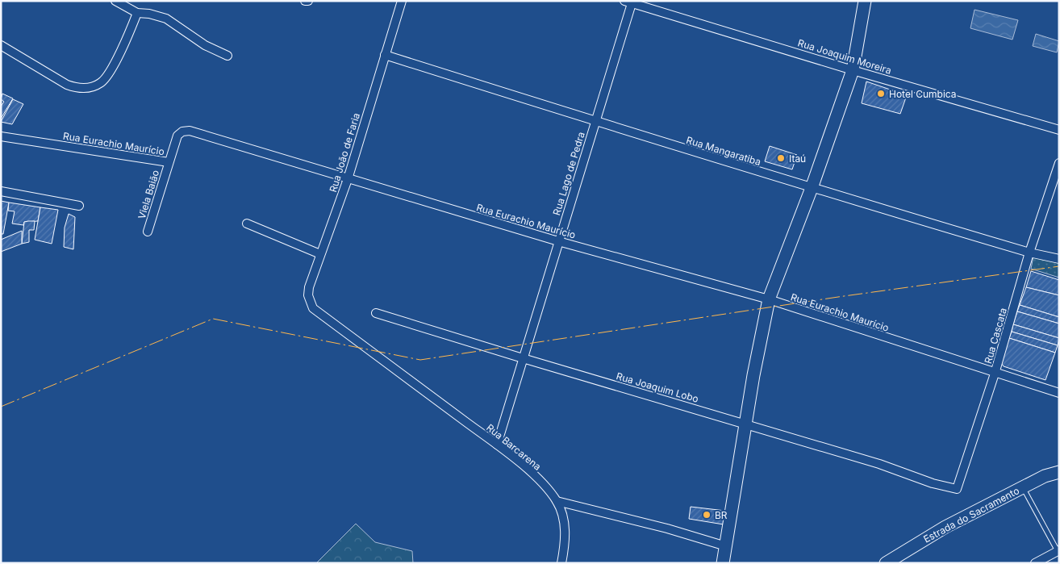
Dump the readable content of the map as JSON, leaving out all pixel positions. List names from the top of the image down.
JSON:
{
  "streets": {
    "main road": ["Estrada do Sacramento"],
    "street": [
      "Rua Joaquim Moreira",
      "Rua Eurachio Maurício",
      "Rua Mangaratiba",
      "Rua João de Faria",
      "Rua Lago de Pedra",
      "Viela Baião",
      "Rua Cascata",
      "Rua Joaquim Lobo",
      "Rua Barcarena"
    ]
  },
  "crossings": [
    ["Rua Joaquim Moreira", "Rua Lago de Pedra"],
    ["Rua Eurachio Maurício", "Rua João de Faria"],
    ["Rua Eurachio Maurício", "Rua Lago de Pedra"],
    ["Rua Eurachio Maurício", "Viela Baião"],
    ["Rua Eurachio Maurício", "Rua Cascata"],
    ["Rua Mangaratiba", "Rua João de Faria"],
    ["Rua Mangaratiba", "Rua Lago de Pedra"],
    ["Rua Mangaratiba", "Rua Cascata"],
    ["Rua João de Faria", "Rua Barcarena"],
    ["Rua Lago de Pedra", "Rua Joaquim Lobo"],
    ["Rua Lago de Pedra", "Rua Barcarena"],
    ["Rua Cascata", "Rua Joaquim Lobo"]
  ],
  "places": ["Hotel Cumbica", "Itaú", "BR"]
}
